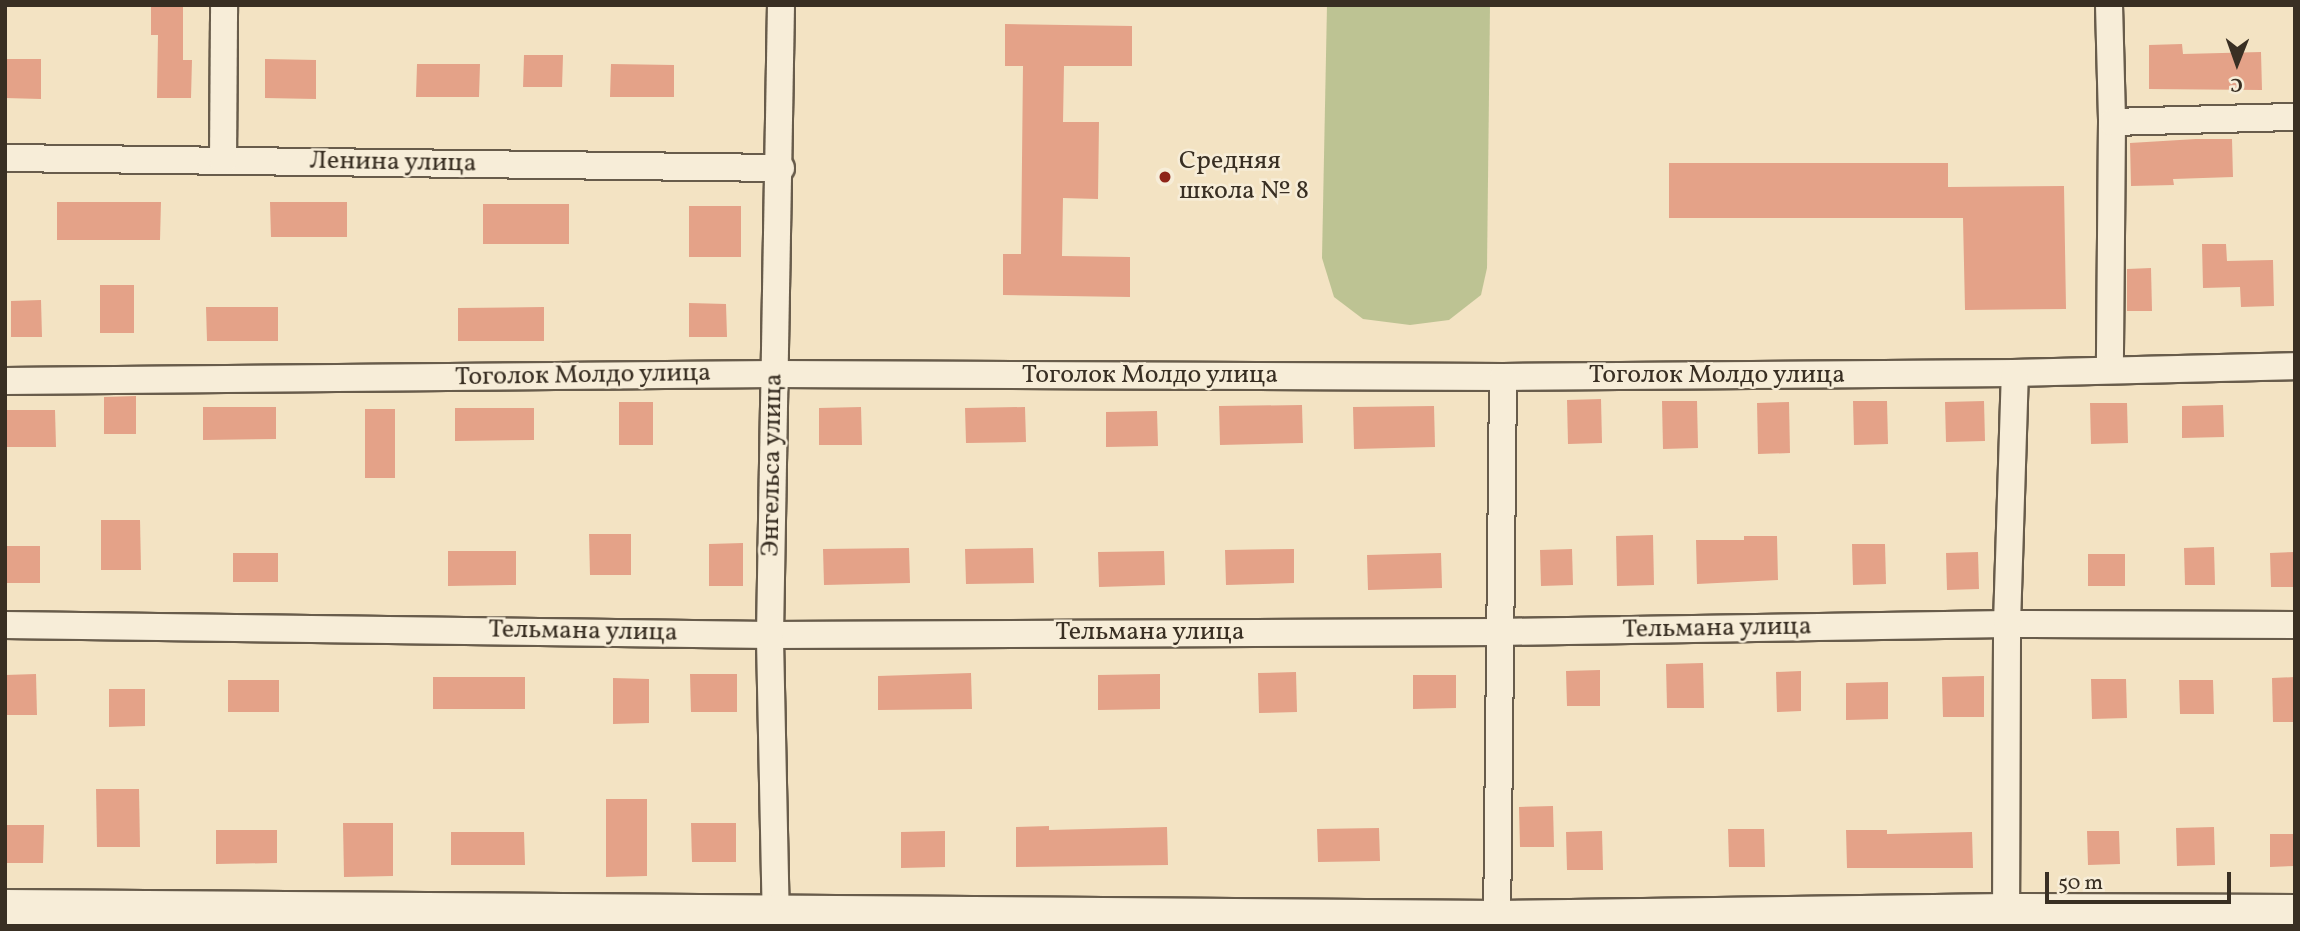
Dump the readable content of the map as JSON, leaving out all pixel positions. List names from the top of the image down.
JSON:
{
  "streets": {
    "street": [
      "Ленина улица",
      "Тоголок Молдо улица",
      "Энгельса улица",
      "Тельмана улица"
    ]
  },
  "crossings": [
    ["Ленина улица", "Энгельса улица"],
    ["Тоголок Молдо улица", "Энгельса улица"],
    ["Энгельса улица", "Тельмана улица"]
  ],
  "places": ["Средняя школа № 8"],
  "scale_bar": "50 m",
  "north": "bottom"
}
